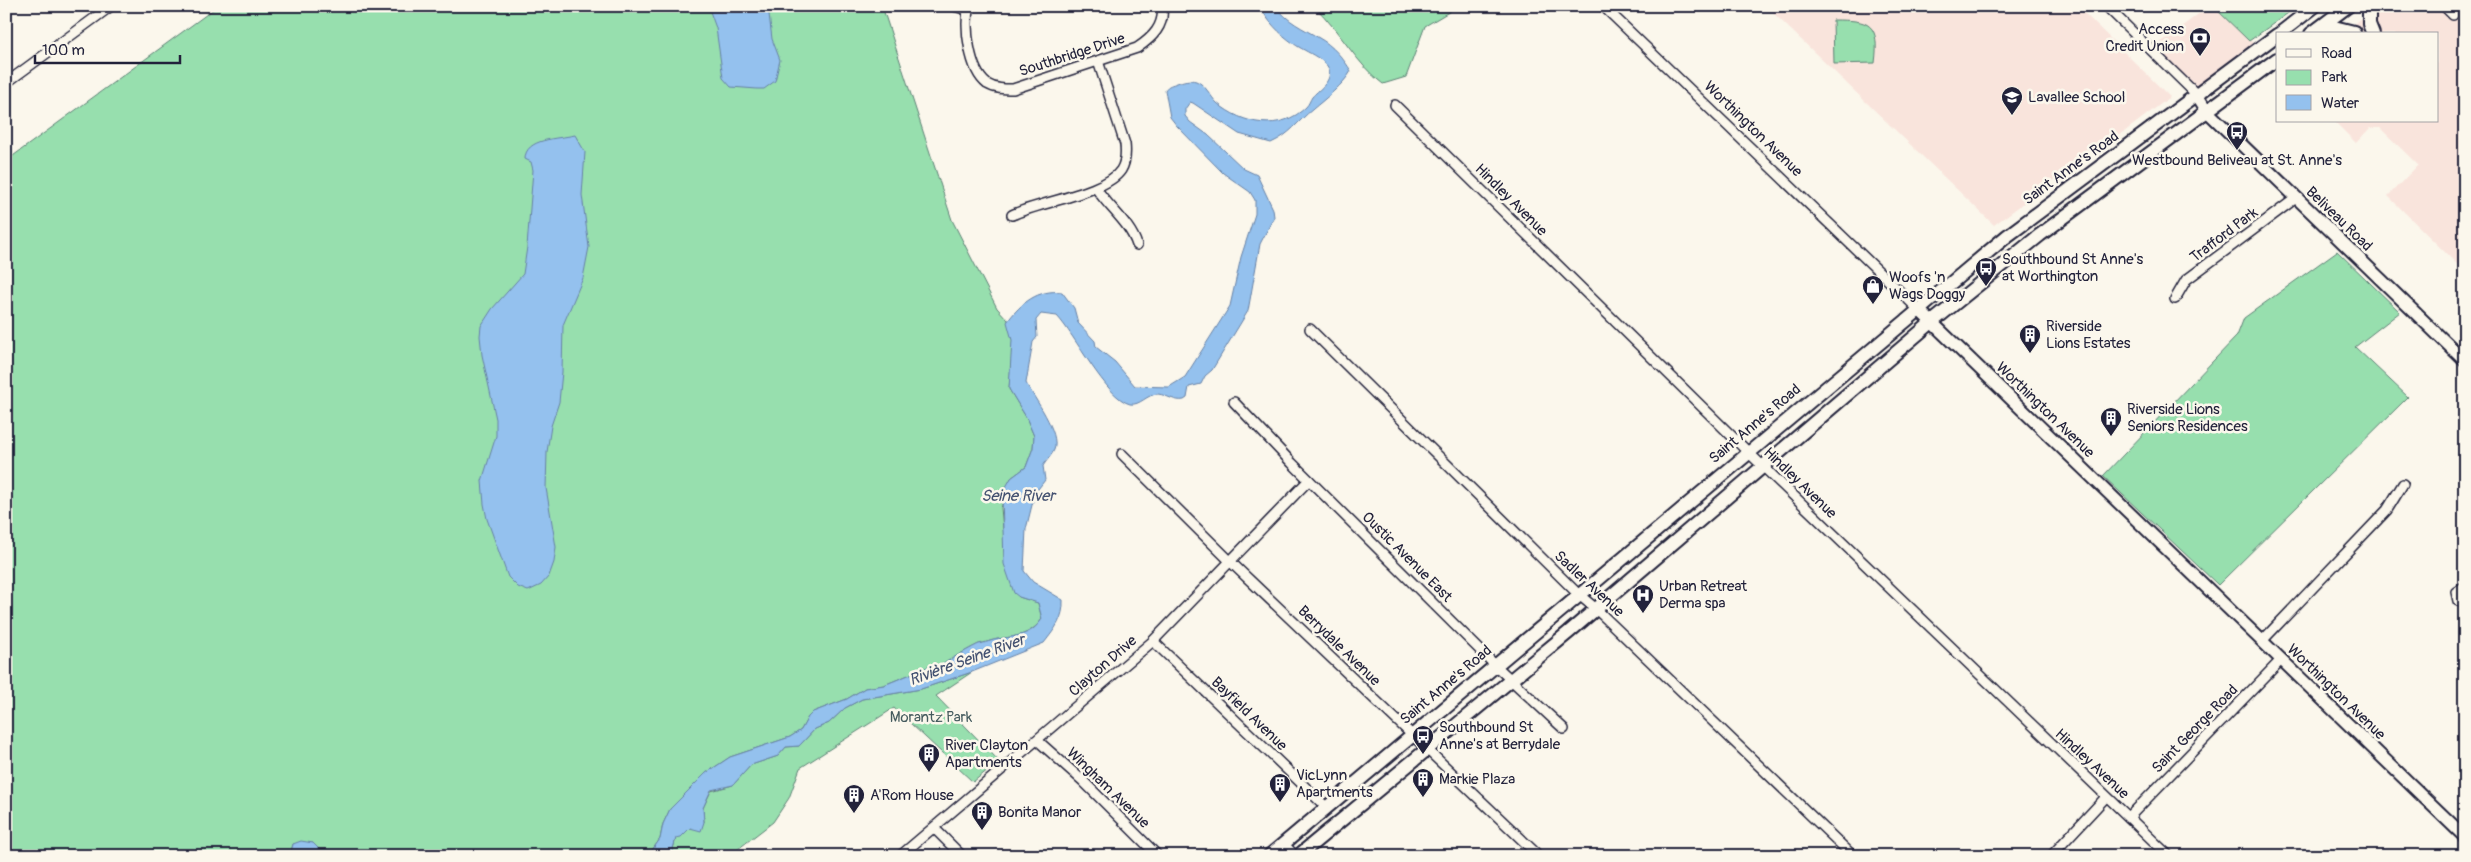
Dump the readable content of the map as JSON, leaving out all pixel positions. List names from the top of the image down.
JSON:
{
  "streets": {
    "main road": ["Saint Anne's Road"],
    "street": [
      "Southbridge Drive",
      "Worthington Avenue",
      "Hindley Avenue",
      "Beliveau Road",
      "Trafford Park",
      "Oustic Avenue East",
      "Sadler Avenue",
      "Berrydale Avenue",
      "Clayton Drive",
      "Bayfield Avenue",
      "Saint George Road",
      "Wingham Avenue"
    ]
  },
  "crossings": [
    ["Worthington Avenue", "Saint Anne's Road"],
    ["Worthington Avenue", "Saint George Road"],
    ["Saint Anne's Road", "Hindley Avenue"],
    ["Saint Anne's Road", "Beliveau Road"],
    ["Saint Anne's Road", "Oustic Avenue East"],
    ["Saint Anne's Road", "Sadler Avenue"],
    ["Saint Anne's Road", "Berrydale Avenue"],
    ["Saint Anne's Road", "Bayfield Avenue"],
    ["Hindley Avenue", "Saint George Road"],
    ["Beliveau Road", "Trafford Park"],
    ["Oustic Avenue East", "Clayton Drive"],
    ["Berrydale Avenue", "Clayton Drive"],
    ["Clayton Drive", "Bayfield Avenue"],
    ["Clayton Drive", "Wingham Avenue"]
  ],
  "water": ["Seine River", "Rivière Seine River"],
  "parks": ["Morantz Park"],
  "places": {
    "bank": ["Access Credit Union"],
    "school or university": ["Lavallee School"],
    "bus stop": ["Westbound Beliveau at St. Anne's", "Southbound St Anne's at Worthington", "Southbound St Anne's at Berrydale"],
    "shop": ["Woofs 'n Wags Doggy"],
    "building": [
      "Riverside Lions Estates",
      "Riverside Lions Seniors Residences",
      "River Clayton Apartments",
      "Markie Plaza",
      "VicLynn Apartments",
      "A'Rom House",
      "Bonita Manor"
    ],
    "hospital": ["Urban Retreat Derma spa"]
  },
  "legend": ["Road", "Park", "Water"],
  "scale_bar": "100 m"
}
